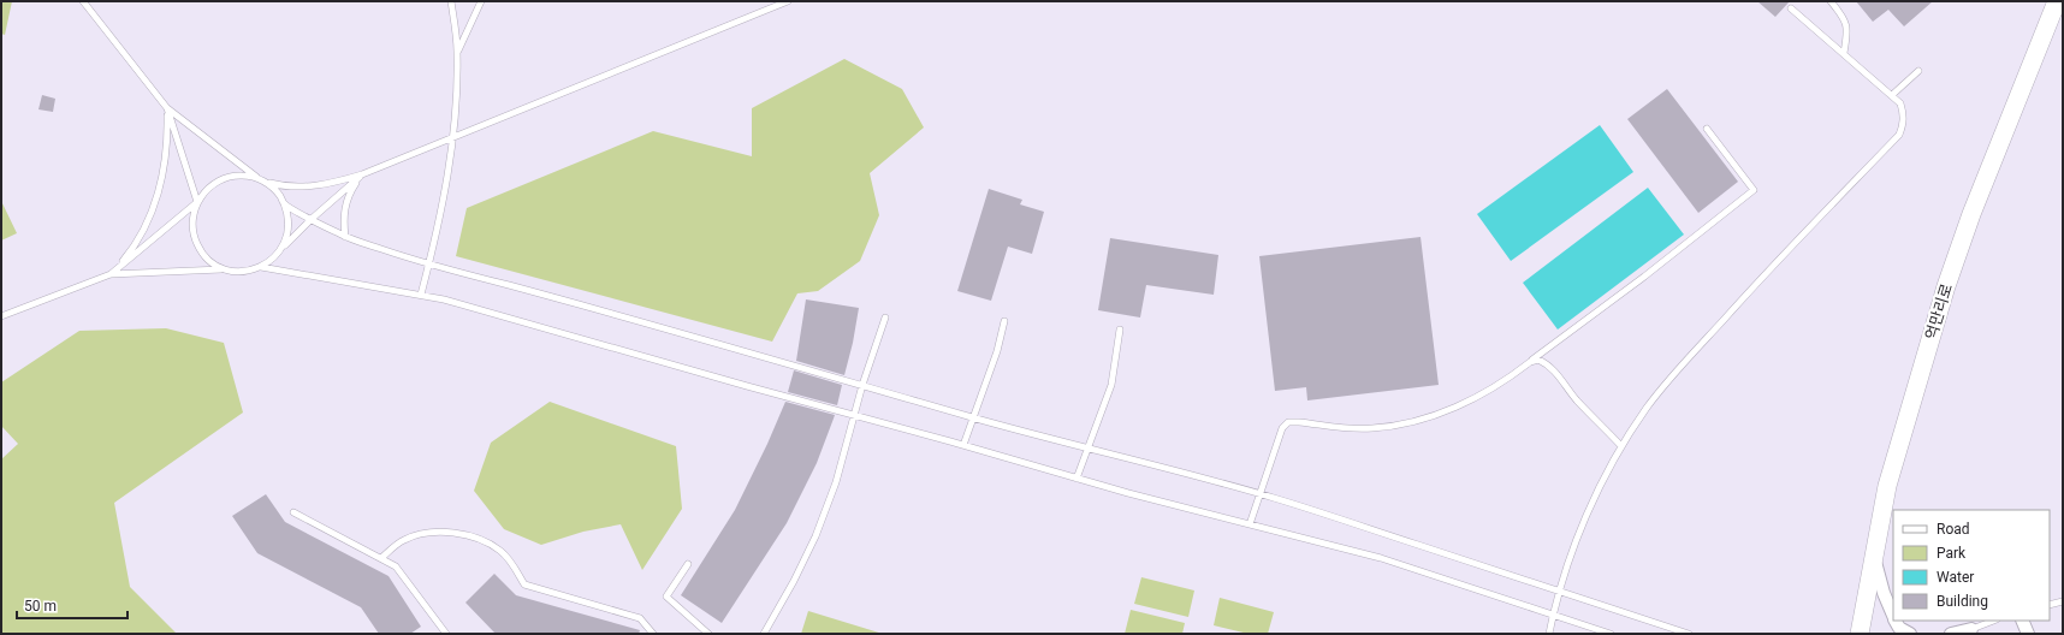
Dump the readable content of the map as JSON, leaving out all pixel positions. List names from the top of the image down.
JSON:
{
  "streets": {
    "street": ["억만리로"]
  },
  "legend": [
    "Road",
    "Park",
    "Water",
    "Building"
  ],
  "scale_bar": "50 m"
}
